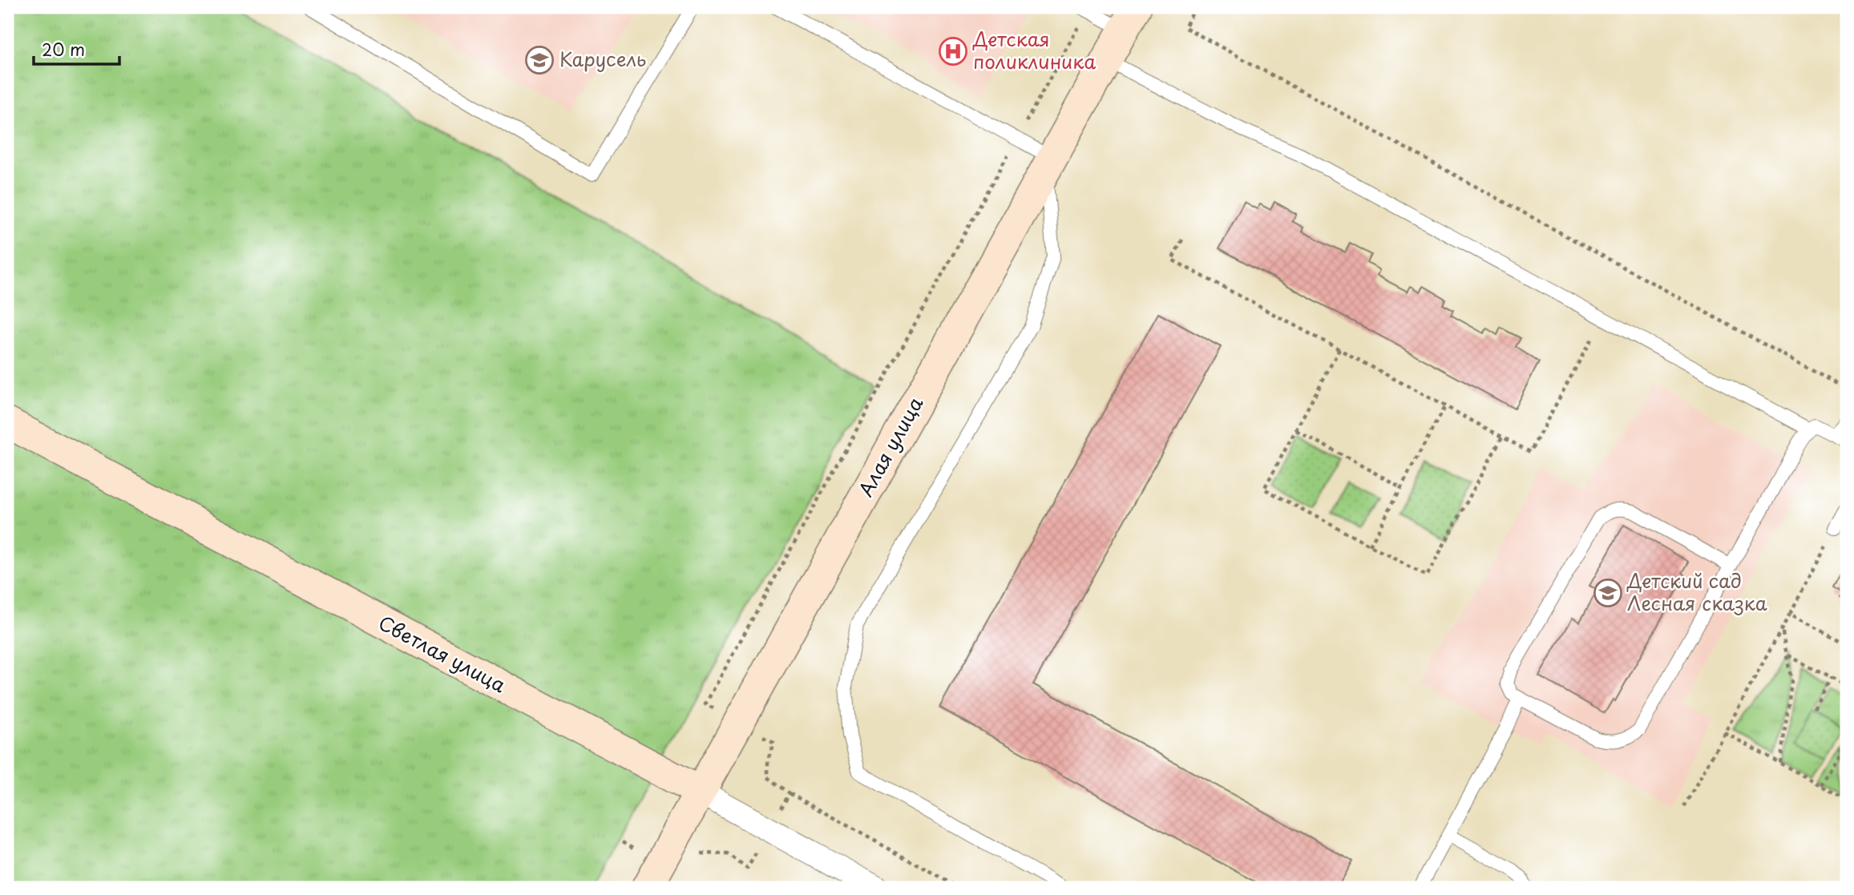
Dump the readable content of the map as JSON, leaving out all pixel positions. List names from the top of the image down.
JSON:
{
  "streets": {
    "main road": ["Алая улица", "Светлая улица"]
  },
  "crossings": [
    ["Алая улица", "Светлая улица"]
  ],
  "places": {
    "hospital": ["Детская поликлиника"],
    "school or university": ["Карусель", "Детский сад Лесная сказка"]
  },
  "scale_bar": "20 m"
}
